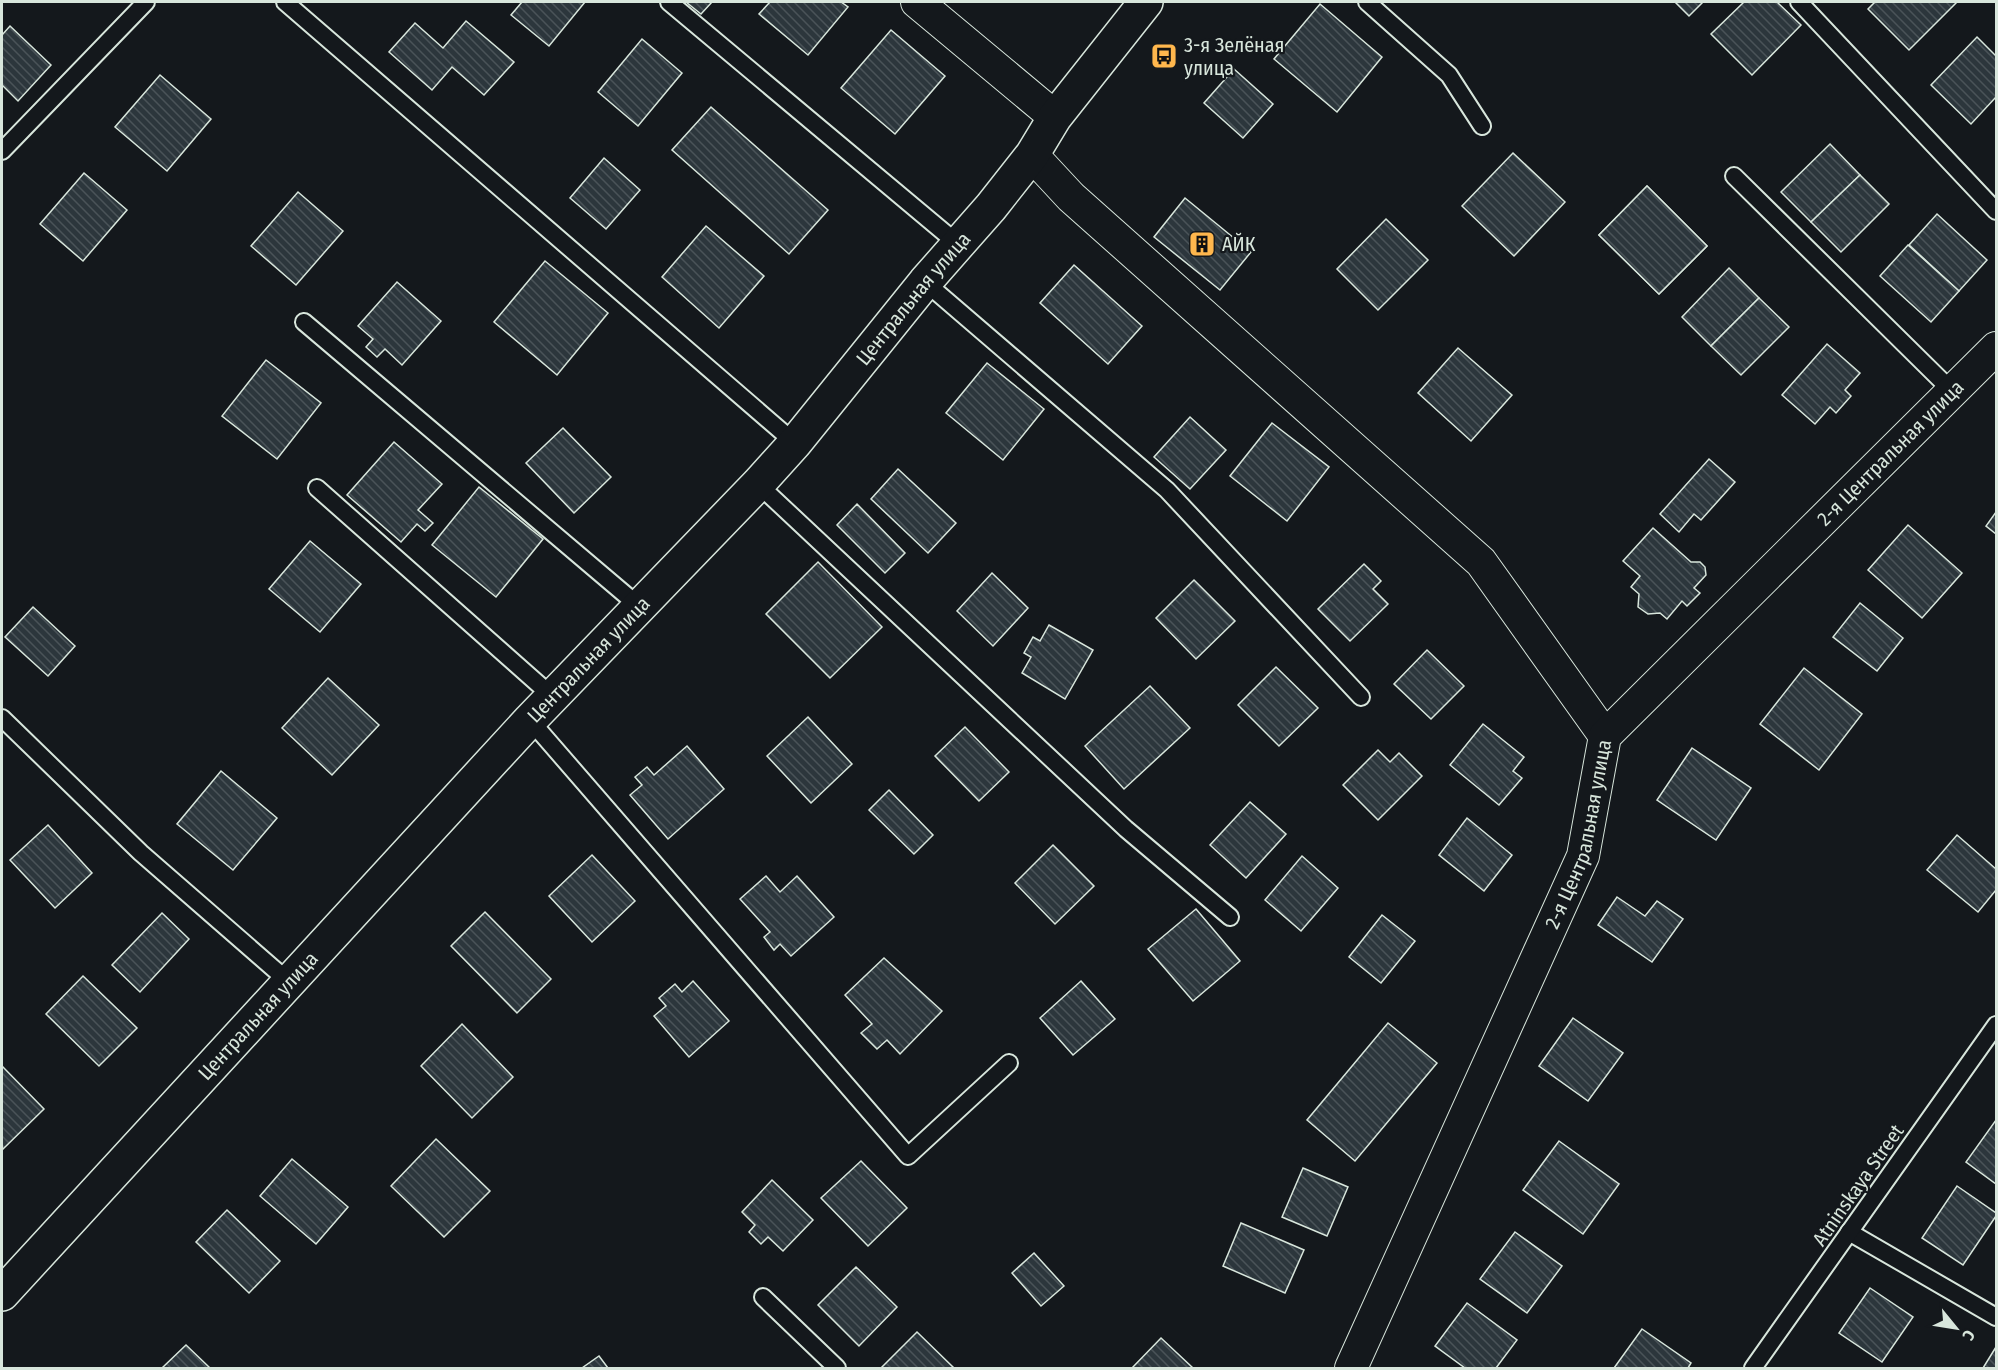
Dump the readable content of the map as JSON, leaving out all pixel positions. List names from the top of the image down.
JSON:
{
  "streets": {
    "street": ["Центральная улица", "2-я Центральная улица"],
    "lane": ["Atninskaya Street"]
  },
  "places": {
    "bus stop": ["3-я Зелёная улица"],
    "building": ["АЙК"]
  },
  "north": "bottom right"
}
